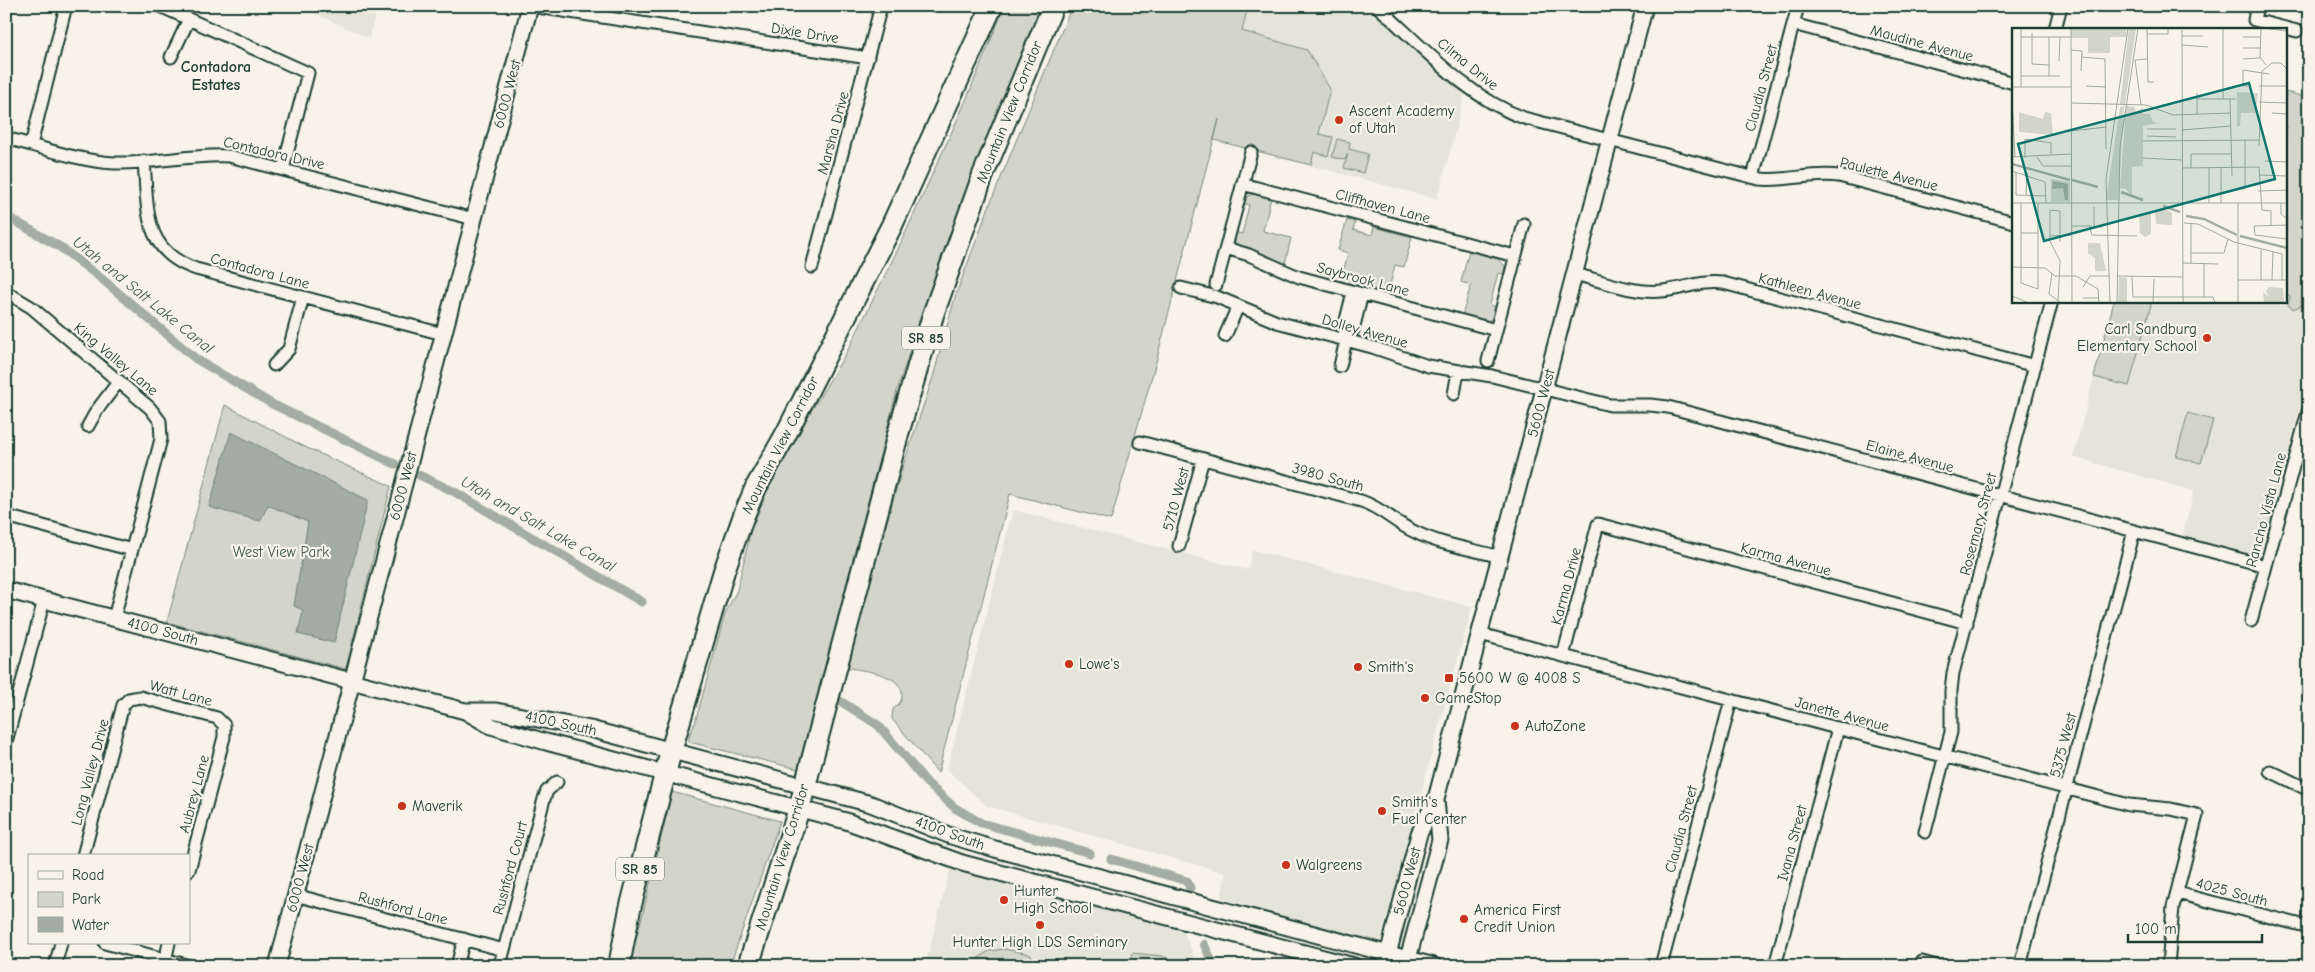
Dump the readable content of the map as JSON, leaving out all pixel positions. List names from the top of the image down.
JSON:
{
  "streets": {
    "highway": ["Mountain View Corridor", "SR 85"],
    "main road": ["6000 West", "5600 West", "4100 South"],
    "street": [
      "Dixie Drive",
      "Maudine Avenue",
      "Cilma Drive",
      "Claudia Street",
      "Marsha Drive",
      "Contadora Drive",
      "Paulette Avenue",
      "Cliffhaven Lane",
      "Contadora Lane",
      "Saybrook Lane",
      "Kathleen Avenue",
      "Dolley Avenue",
      "King Valley Lane",
      "Elaine Avenue",
      "3980 South",
      "5710 West",
      "Rancho Vista Lane",
      "Rosemary Street",
      "Karma Avenue",
      "Karma Drive",
      "Watt Lane",
      "Janette Avenue",
      "5375 West",
      "Long Valley Drive",
      "Aubrey Lane",
      "Ivana Street",
      "Rushford Court",
      "4025 South",
      "Rushford Lane"
    ]
  },
  "crossings": [
    ["Dixie Drive", "6000 West"],
    ["Dixie Drive", "Marsha Drive"],
    ["Maudine Avenue", "Claudia Street"],
    ["Cilma Drive", "Paulette Avenue"],
    ["Cilma Drive", "5600 West"],
    ["Claudia Street", "Paulette Avenue"],
    ["Claudia Street", "Janette Avenue"],
    ["6000 West", "Contadora Drive"],
    ["6000 West", "Contadora Lane"],
    ["6000 West", "4100 South"],
    ["6000 West", "Rushford Lane"],
    ["Mountain View Corridor", "4100 South"],
    ["Contadora Drive", "Contadora Lane"],
    ["Paulette Avenue", "5600 West"],
    ["Kathleen Avenue", "5600 West"],
    ["Kathleen Avenue", "Rosemary Street"],
    ["Dolley Avenue", "5600 West"],
    ["Dolley Avenue", "Elaine Avenue"],
    ["King Valley Lane", "4100 South"],
    ["5600 West", "Elaine Avenue"],
    ["5600 West", "3980 South"],
    ["5600 West", "4100 South"],
    ["5600 West", "Janette Avenue"],
    ["Elaine Avenue", "Rancho Vista Lane"],
    ["Elaine Avenue", "Rosemary Street"],
    ["Elaine Avenue", "5375 West"],
    ["3980 South", "5710 West"],
    ["Rosemary Street", "Karma Avenue"],
    ["Rosemary Street", "Janette Avenue"],
    ["Karma Avenue", "Karma Drive"],
    ["Karma Drive", "Janette Avenue"],
    ["Watt Lane", "Long Valley Drive"],
    ["Watt Lane", "Aubrey Lane"],
    ["Janette Avenue", "5375 West"],
    ["Janette Avenue", "Ivana Street"],
    ["Janette Avenue", "4025 South"],
    ["Rushford Court", "Rushford Lane"]
  ],
  "districts": ["Contadora Estates"],
  "water": ["Utah and Salt Lake Canal"],
  "parks": ["West View Park"],
  "places": {
    "other": [
      "Ascent Academy of Utah",
      "Carl Sandburg Elementary School",
      "Lowe's",
      "Smith's",
      "GameStop",
      "AutoZone",
      "Maverik",
      "Smith's Fuel Center",
      "Walgreens",
      "Hunter High School",
      "America First Credit Union",
      "Hunter High LDS Seminary"
    ],
    "transit": ["5600 W @ 4008 S"]
  },
  "legend": ["Road", "Park", "Water"],
  "scale_bar": "100 m"
}
